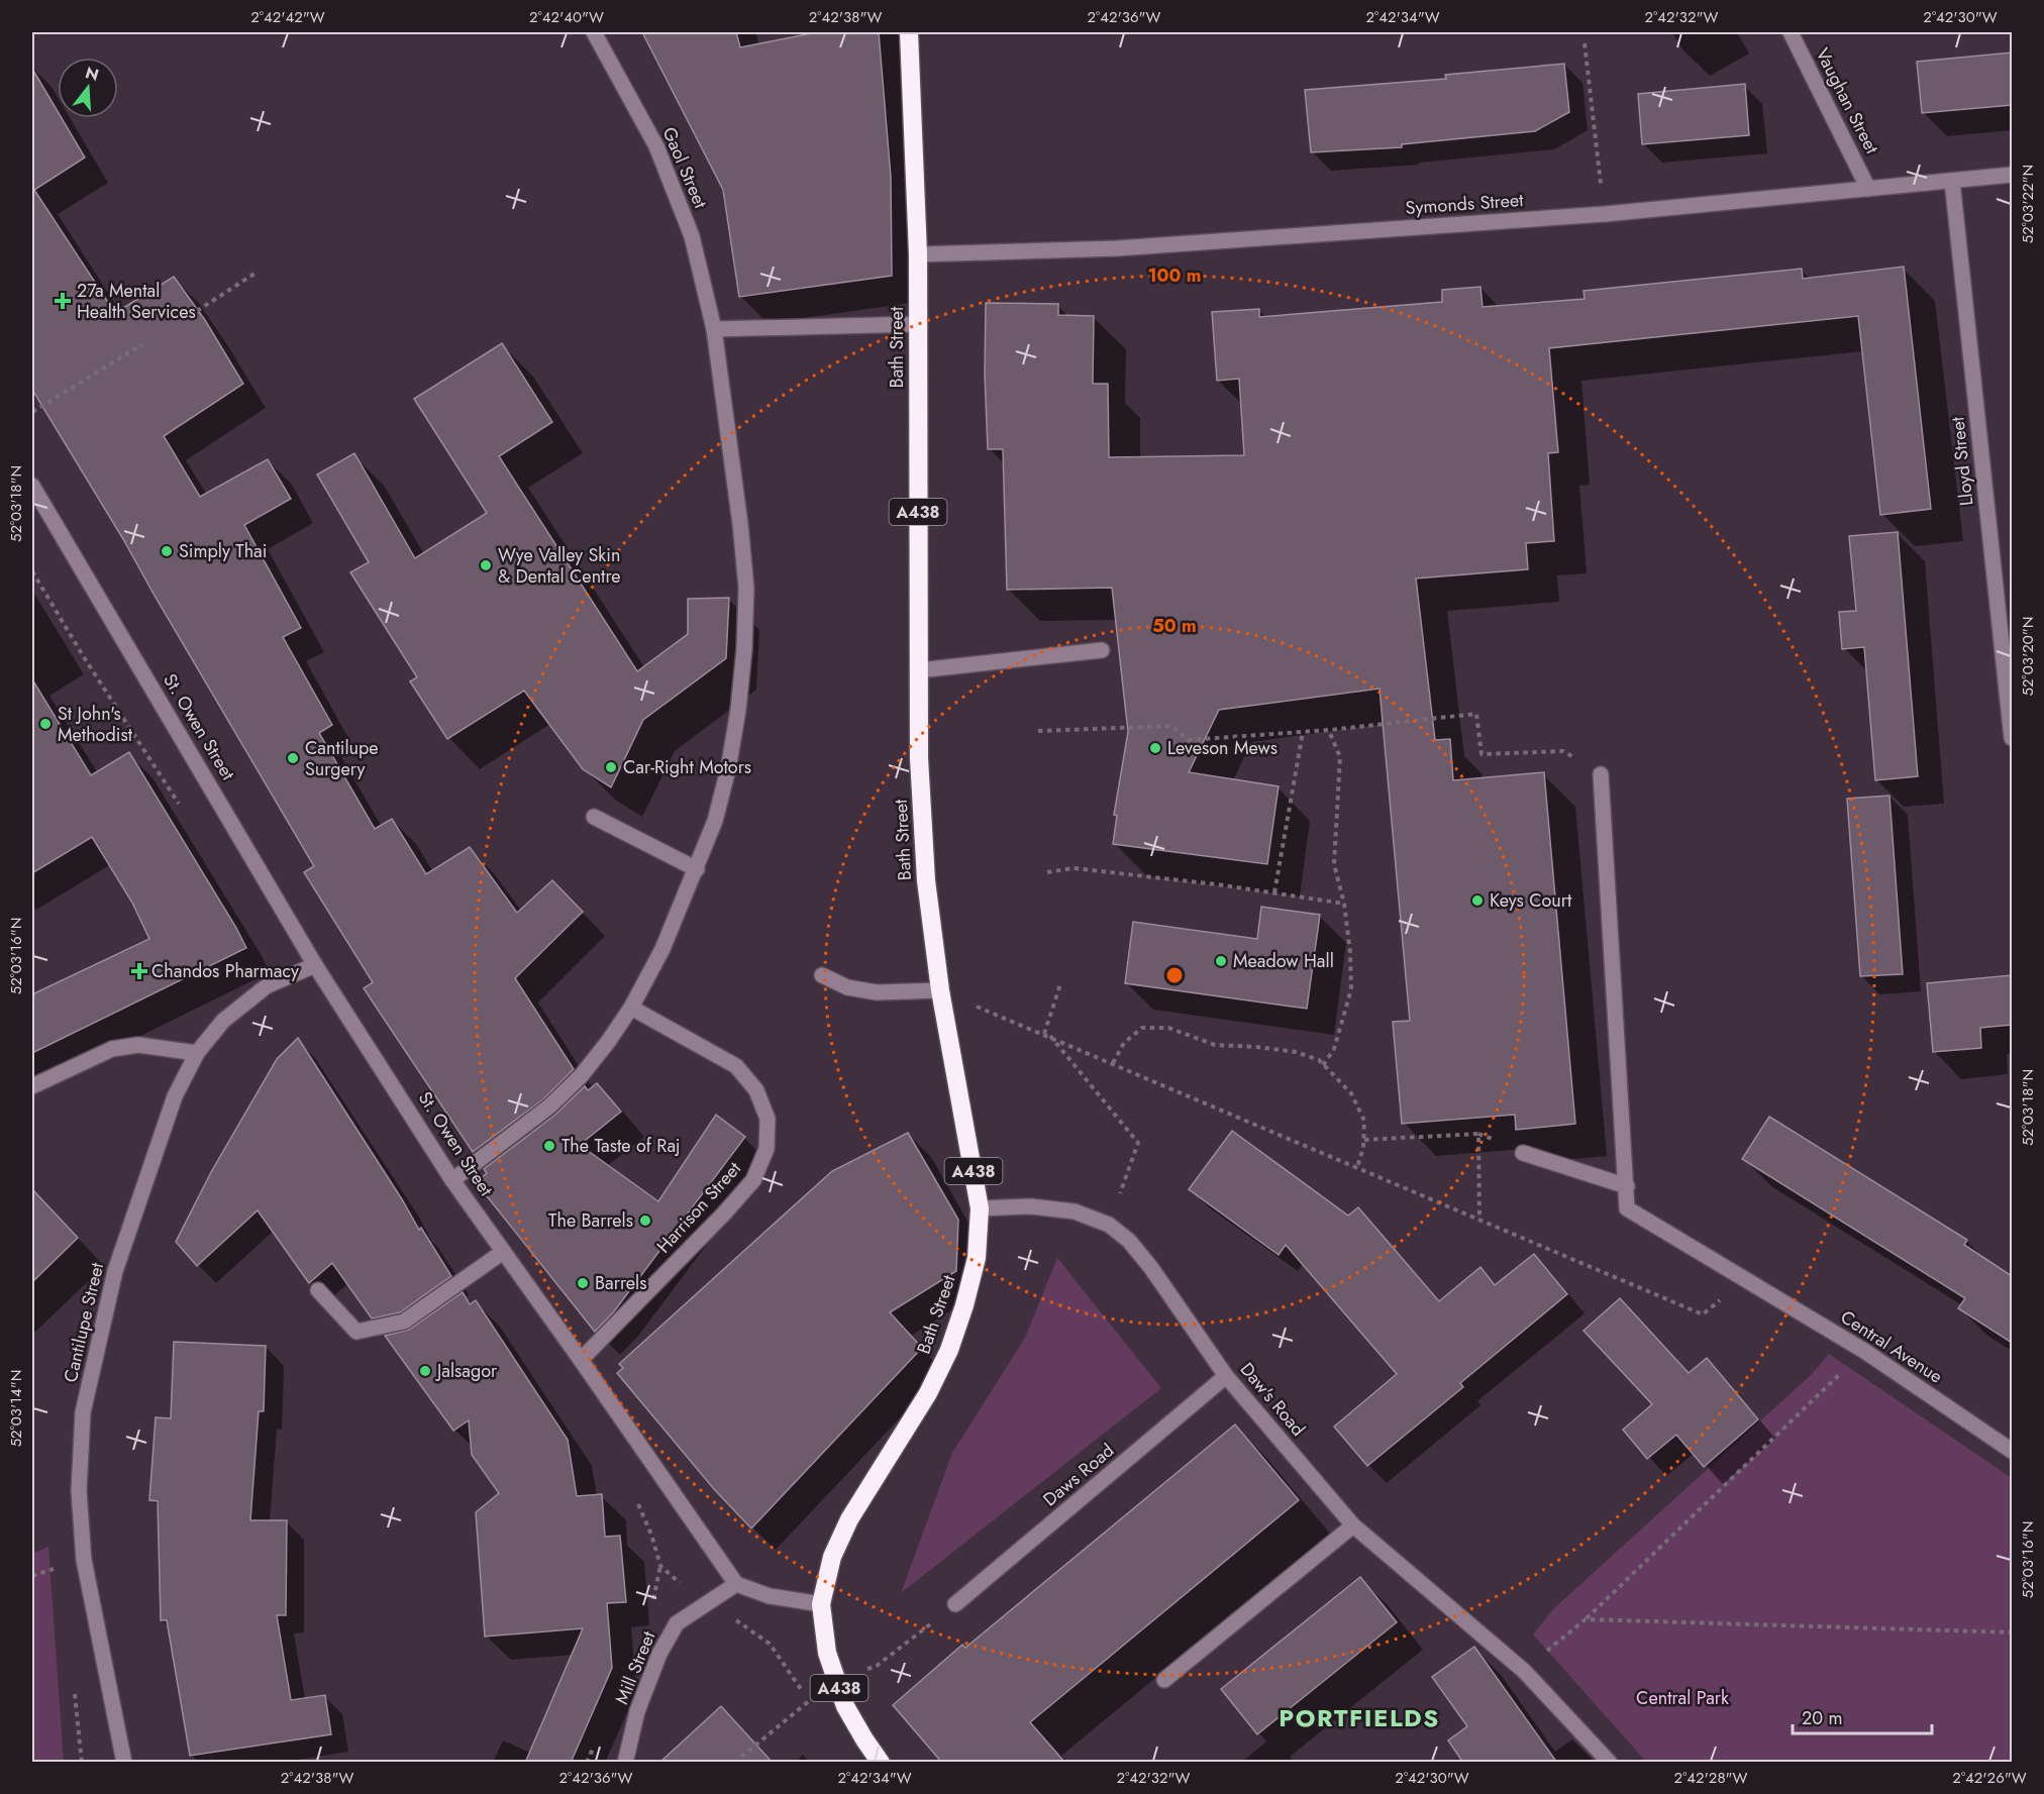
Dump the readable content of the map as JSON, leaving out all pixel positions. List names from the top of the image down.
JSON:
{
  "streets": {
    "highway": ["Bath Street", "A438"],
    "street": [
      "Vaughan Street",
      "Gaol Street",
      "Symonds Street",
      "Lloyd Street",
      "St. Owen Street",
      "Harrison Street",
      "Cantilupe Street",
      "Central Avenue",
      "Daw's Road",
      "Daws Road",
      "Mill Street"
    ]
  },
  "crossings": [
    ["Vaughan Street", "Symonds Street"],
    ["Gaol Street", "St. Owen Street"],
    ["Gaol Street", "Harrison Street"],
    ["Symonds Street", "Bath Street"],
    ["Symonds Street", "Lloyd Street"],
    ["Bath Street", "A438"],
    ["Bath Street", "Daw's Road"],
    ["St. Owen Street", "Harrison Street"],
    ["St. Owen Street", "Cantilupe Street"],
    ["St. Owen Street", "Mill Street"],
    ["Daw's Road", "Daws Road"]
  ],
  "districts": ["PORTFIELDS"],
  "parks": ["Central Park"],
  "places": {
    "health": ["27a Mental Health Services", "Chandos Pharmacy"],
    "other": [
      "Simply Thai",
      "Wye Valley Skin & Dental Centre",
      "St John's Methodist",
      "Leveson Mews",
      "Cantilupe Surgery",
      "Car-Right Motors",
      "Keys Court",
      "Meadow Hall",
      "The Taste of Raj",
      "The Barrels",
      "Barrels",
      "Jalsagor"
    ]
  },
  "scale_bar": "20 m",
  "north": "top",
  "coordinates": [
    "2°42'42\"W",
    "2°42'40\"W",
    "2°42'38\"W",
    "2°42'36\"W",
    "2°42'34\"W",
    "2°42'32\"W",
    "2°42'30\"W",
    "52°03'22\"N",
    "52°03'18\"N",
    "52°03'20\"N",
    "52°03'16\"N",
    "52°03'14\"N",
    "2°42'28\"W",
    "2°42'26\"W"
  ],
  "rings": ["100 m", "50 m"]
}
